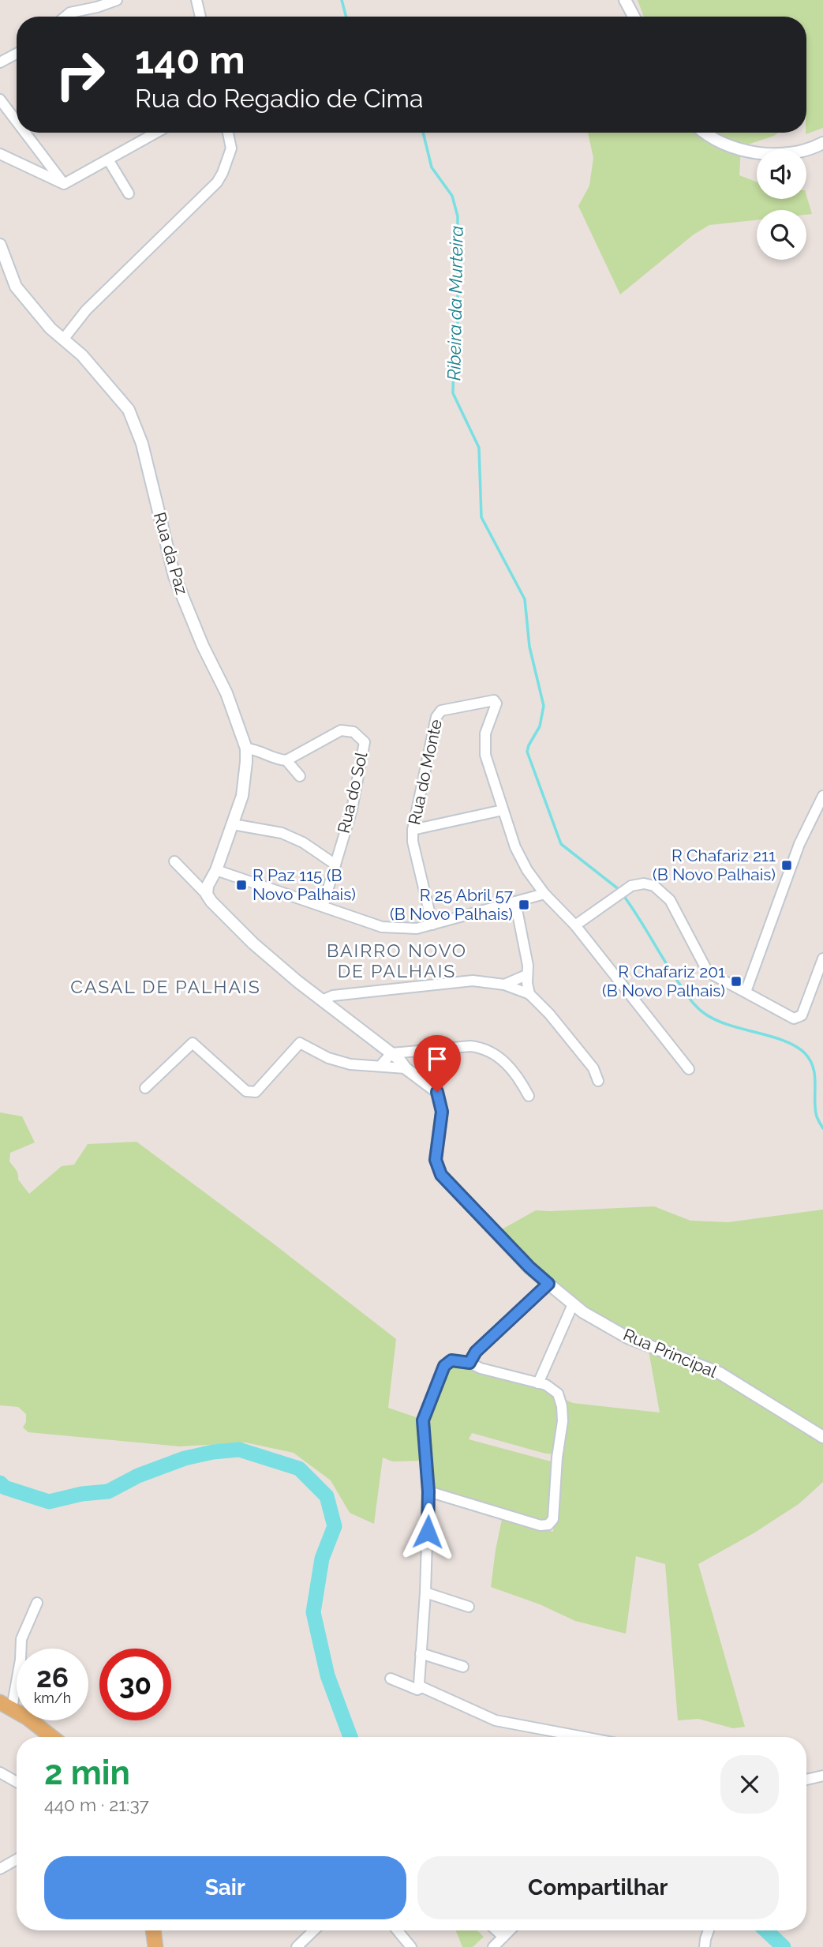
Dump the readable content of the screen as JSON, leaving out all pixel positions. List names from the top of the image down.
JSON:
{
  "streets": {
    "street": [
      "Rua da Paz",
      "Rua do Monte",
      "Rua do Sol",
      "Rua Principal"
    ]
  },
  "crossings": [
    ["Rua da Paz", "Rua Principal"]
  ],
  "districts": ["BAIRRO NOVO DE PALHAIS", "CASAL DE PALHAIS"],
  "water": ["Ribeira da Murteira"],
  "places": {
    "transit": [
      "R Chafariz 211 (B Novo Palhais)",
      "R Paz 115 (B Novo Palhais)",
      "R 25 Abril 57 (B Novo Palhais)",
      "R Chafariz 201 (B Novo Palhais)"
    ]
  },
  "page": {
    "turn": ["140 m", "Rua do Regadio de Cima"],
    "speed": "26 km/h",
    "limit": "30",
    "heading": ["2 min", "440 m · 21:37"],
    "buttons": ["Sair", "Compartilhar"]
  }
}
